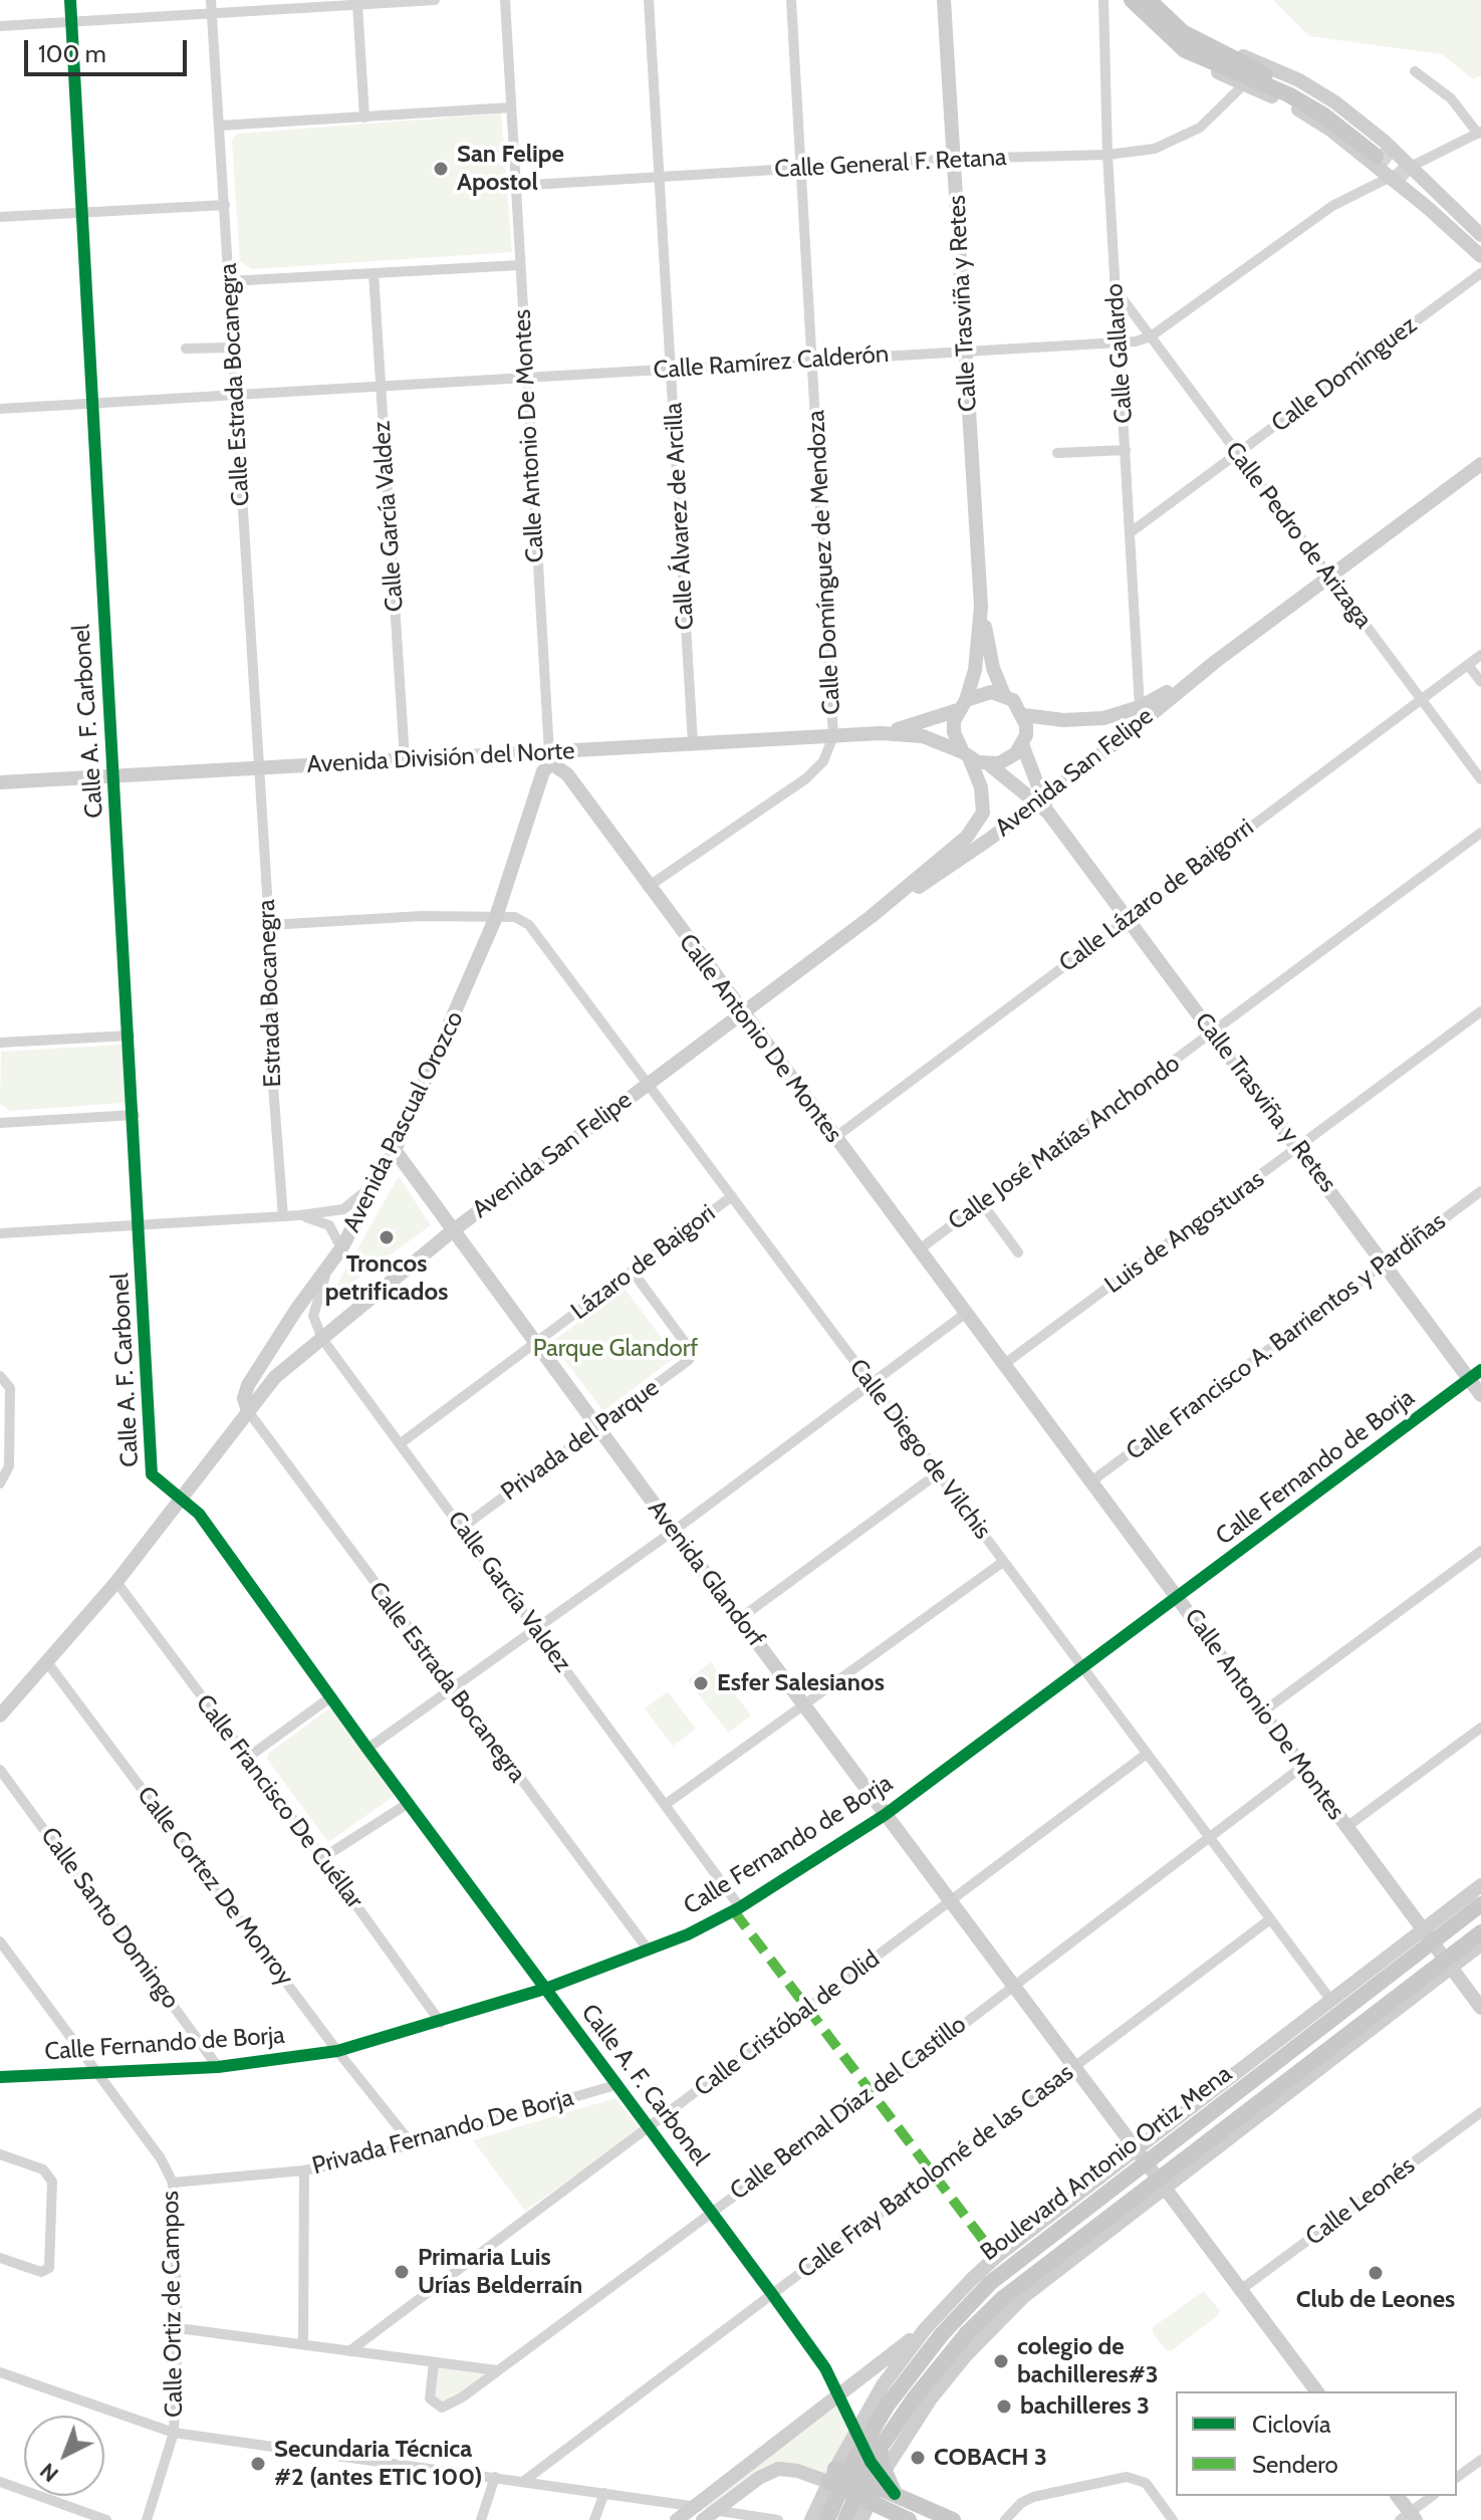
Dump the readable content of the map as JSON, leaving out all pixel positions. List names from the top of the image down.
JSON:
{
  "streets": {
    "main road": [
      "Calle Trasviña y Retes",
      "Calle Antonio De Montes",
      "Avenida División del Norte",
      "Avenida San Felipe",
      "Avenida Pascual Orozco",
      "Avenida Glandorf",
      "Boulevard Antonio Ortiz Mena"
    ],
    "street": [
      "Calle General F. Retana",
      "Calle Gallardo",
      "Calle Ramírez Calderón",
      "Calle Domínguez",
      "Calle Estrada Bocanegra",
      "Calle García Valdez",
      "Calle Álvarez de Arcilla",
      "Calle Pedro de Arizaga",
      "Calle Domínguez de Mendoza",
      "Calle A. F. Carbonel",
      "Calle Lázaro de Baigorri",
      "Estrada Bocanegra",
      "Calle José Matías Anchondo",
      "Luis de Angosturas",
      "Lázaro de Baigori",
      "Calle Francisco A. Barrientos y Pardiñas",
      "Privada del Parque",
      "Calle Diego de Vilchis",
      "Calle Fernando de Borja",
      "Calle Francisco De Cuéllar",
      "Calle Cortez De Monroy",
      "Calle Santo Domingo",
      "Calle Cristóbal de Olid",
      "Calle Bernal Díaz del Castillo",
      "Privada Fernando De Borja",
      "Calle Fray Bartolomé de las Casas",
      "Calle Leonés",
      "Calle Ortiz de Campos"
    ]
  },
  "crossings": [
    ["Calle General F. Retana", "Calle Trasviña y Retes"],
    ["Calle General F. Retana", "Calle Gallardo"],
    ["Calle General F. Retana", "Calle Antonio De Montes"],
    ["Calle General F. Retana", "Calle Álvarez de Arcilla"],
    ["Calle General F. Retana", "Calle Domínguez de Mendoza"],
    ["Calle Trasviña y Retes", "Calle Ramírez Calderón"],
    ["Calle Trasviña y Retes", "Avenida División del Norte"],
    ["Calle Trasviña y Retes", "Avenida San Felipe"],
    ["Calle Trasviña y Retes", "Calle Lázaro de Baigorri"],
    ["Calle Trasviña y Retes", "Calle José Matías Anchondo"],
    ["Calle Trasviña y Retes", "Luis de Angosturas"],
    ["Calle Trasviña y Retes", "Calle Francisco A. Barrientos y Pardiñas"],
    ["Calle Trasviña y Retes", "Calle Fernando de Borja"],
    ["Calle Gallardo", "Calle Ramírez Calderón"],
    ["Calle Gallardo", "Calle Domínguez"],
    ["Calle Gallardo", "Calle Pedro de Arizaga"],
    ["Calle Gallardo", "Avenida San Felipe"],
    ["Calle Ramírez Calderón", "Calle Estrada Bocanegra"],
    ["Calle Ramírez Calderón", "Calle Antonio De Montes"],
    ["Calle Ramírez Calderón", "Calle García Valdez"],
    ["Calle Ramírez Calderón", "Calle Álvarez de Arcilla"],
    ["Calle Ramírez Calderón", "Calle Pedro de Arizaga"],
    ["Calle Ramírez Calderón", "Calle Domínguez de Mendoza"],
    ["Calle Ramírez Calderón", "Calle A. F. Carbonel"],
    ["Calle Domínguez", "Calle Pedro de Arizaga"],
    ["Calle Estrada Bocanegra", "Avenida División del Norte"],
    ["Calle Estrada Bocanegra", "Avenida San Felipe"],
    ["Calle Estrada Bocanegra", "Estrada Bocanegra"],
    ["Calle Estrada Bocanegra", "Avenida Pascual Orozco"],
    ["Calle Estrada Bocanegra", "Calle Fernando de Borja"],
    ["Calle Antonio De Montes", "Calle Domínguez de Mendoza"],
    ["Calle Antonio De Montes", "Avenida División del Norte"],
    ["Calle Antonio De Montes", "Avenida San Felipe"],
    ["Calle Antonio De Montes", "Calle Lázaro de Baigorri"],
    ["Calle Antonio De Montes", "Avenida Pascual Orozco"],
    ["Calle Antonio De Montes", "Calle José Matías Anchondo"],
    ["Calle Antonio De Montes", "Luis de Angosturas"],
    ["Calle Antonio De Montes", "Calle Francisco A. Barrientos y Pardiñas"],
    ["Calle Antonio De Montes", "Calle Fernando de Borja"],
    ["Calle Antonio De Montes", "Calle Bernal Díaz del Castillo"],
    ["Calle Antonio De Montes", "Boulevard Antonio Ortiz Mena"],
    ["Calle García Valdez", "Avenida División del Norte"],
    ["Calle García Valdez", "Avenida San Felipe"],
    ["Calle García Valdez", "Avenida Pascual Orozco"],
    ["Calle García Valdez", "Lázaro de Baigori"],
    ["Calle García Valdez", "Privada del Parque"],
    ["Calle García Valdez", "Calle Fernando de Borja"],
    ["Calle Álvarez de Arcilla", "Avenida División del Norte"],
    ["Calle Pedro de Arizaga", "Avenida San Felipe"],
    ["Calle Pedro de Arizaga", "Calle Lázaro de Baigorri"],
    ["Calle Domínguez de Mendoza", "Avenida División del Norte"],
    ["Calle A. F. Carbonel", "Avenida División del Norte"],
    ["Calle A. F. Carbonel", "Avenida Pascual Orozco"],
    ["Calle A. F. Carbonel", "Calle Fernando de Borja"],
    ["Calle A. F. Carbonel", "Calle Cristóbal de Olid"],
    ["Calle A. F. Carbonel", "Calle Bernal Díaz del Castillo"],
    ["Calle A. F. Carbonel", "Privada Fernando De Borja"],
    ["Calle A. F. Carbonel", "Boulevard Antonio Ortiz Mena"],
    ["Calle A. F. Carbonel", "Calle Fray Bartolomé de las Casas"],
    ["Avenida División del Norte", "Avenida San Felipe"],
    ["Avenida División del Norte", "Estrada Bocanegra"],
    ["Avenida División del Norte", "Avenida Pascual Orozco"],
    ["Avenida San Felipe", "Avenida Pascual Orozco"],
    ["Avenida San Felipe", "Calle Diego de Vilchis"],
    ["Avenida San Felipe", "Avenida Glandorf"],
    ["Estrada Bocanegra", "Calle Diego de Vilchis"],
    ["Avenida Pascual Orozco", "Calle Diego de Vilchis"],
    ["Avenida Pascual Orozco", "Avenida Glandorf"],
    ["Avenida Pascual Orozco", "Calle Francisco De Cuéllar"],
    ["Avenida Pascual Orozco", "Calle Cortez De Monroy"],
    ["Lázaro de Baigori", "Privada del Parque"],
    ["Lázaro de Baigori", "Calle Diego de Vilchis"],
    ["Lázaro de Baigori", "Avenida Glandorf"],
    ["Privada del Parque", "Avenida Glandorf"],
    ["Calle Diego de Vilchis", "Calle Fernando de Borja"],
    ["Calle Diego de Vilchis", "Calle Cristóbal de Olid"],
    ["Calle Diego de Vilchis", "Calle Bernal Díaz del Castillo"],
    ["Calle Diego de Vilchis", "Calle Fray Bartolomé de las Casas"],
    ["Calle Fernando de Borja", "Avenida Glandorf"],
    ["Calle Fernando de Borja", "Calle Francisco De Cuéllar"],
    ["Calle Fernando de Borja", "Calle Cortez De Monroy"],
    ["Calle Fernando de Borja", "Calle Santo Domingo"],
    ["Calle Fernando de Borja", "Calle Ortiz de Campos"],
    ["Avenida Glandorf", "Calle Cristóbal de Olid"],
    ["Avenida Glandorf", "Calle Bernal Díaz del Castillo"],
    ["Avenida Glandorf", "Boulevard Antonio Ortiz Mena"],
    ["Avenida Glandorf", "Calle Fray Bartolomé de las Casas"],
    ["Avenida Glandorf", "Calle Leonés"],
    ["Calle Cortez De Monroy", "Privada Fernando De Borja"],
    ["Privada Fernando De Borja", "Calle Ortiz de Campos"]
  ],
  "parks": ["Parque Glandorf"],
  "places": [
    "San Felipe Apostol",
    "Troncos petrificados",
    "Esfer Salesianos",
    "Primaria Luis Urías Belderraín",
    "Club de Leones",
    "colegio de bachilleres#3",
    "bachilleres 3",
    "COBACH 3",
    "Secundaria Técnica #2 (antes ETIC 100)"
  ],
  "legend": ["Ciclovía", "Sendero"],
  "scale_bar": "100 m",
  "north": "bottom left"
}
